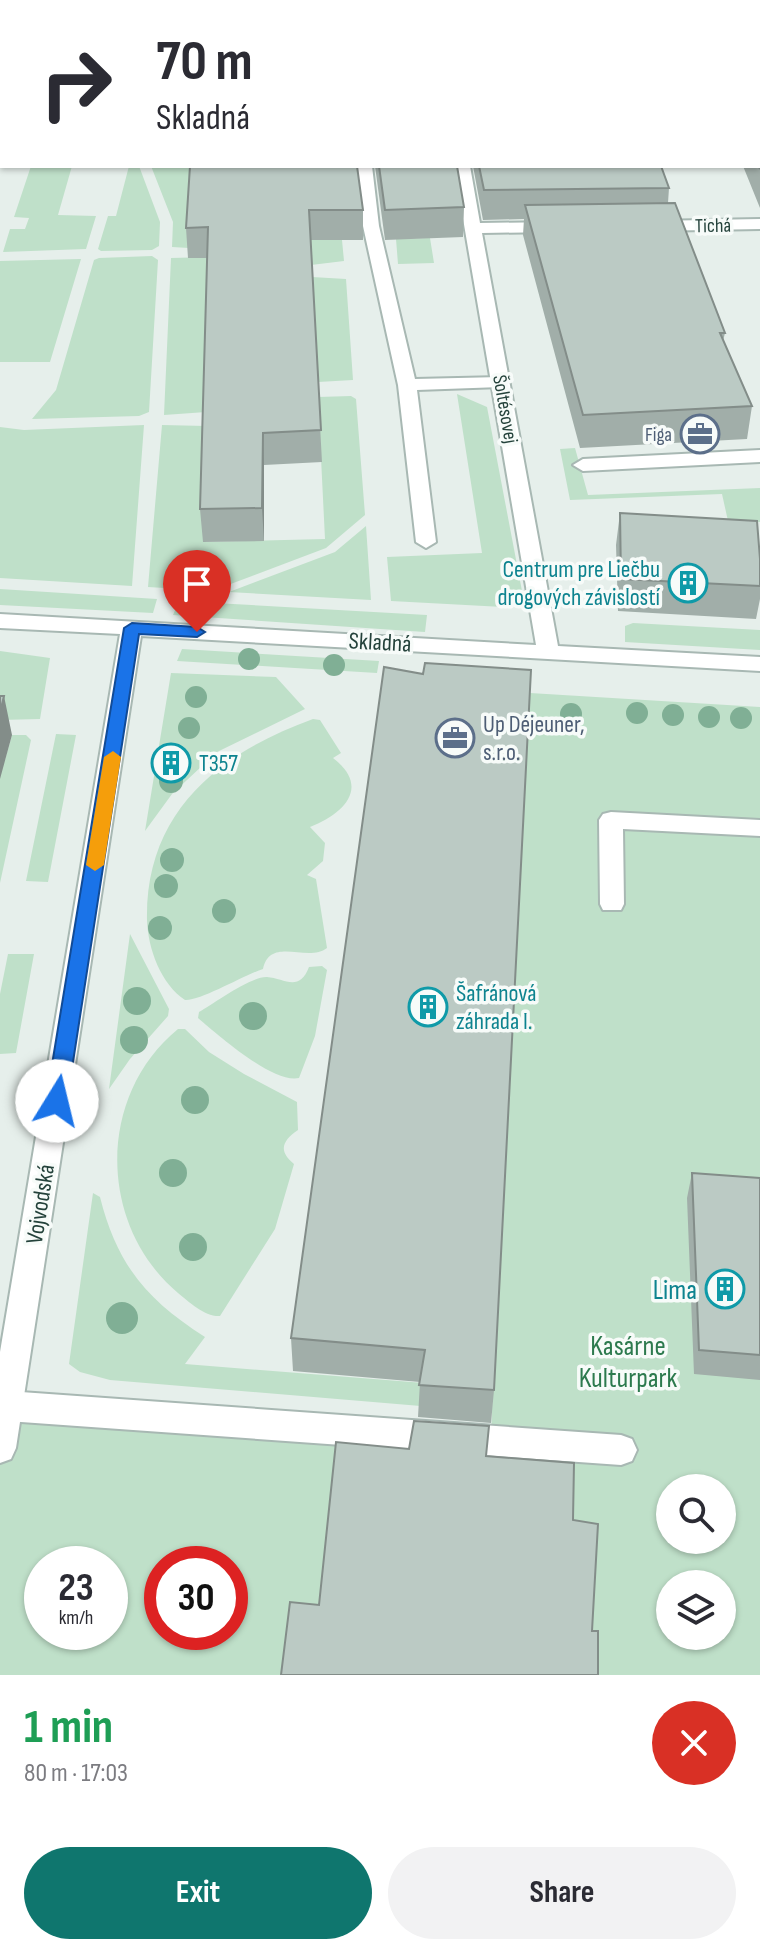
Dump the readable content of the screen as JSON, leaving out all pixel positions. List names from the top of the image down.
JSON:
{
  "streets": {
    "street": [
      "Tichá",
      "Šoltésovej",
      "Skladná",
      "Vojvodská"
    ]
  },
  "crossings": [
    ["Šoltésovej", "Skladná"],
    ["Skladná", "Vojvodská"]
  ],
  "parks": ["Kasárne Kulturpark"],
  "places": {
    "office": ["Figa", "Up Déjeuner, s.r.o."],
    "building": [
      "Centrum pre Liečbu drogových závislostí",
      "T357",
      "Šafránová záhrada I.",
      "Lima"
    ]
  },
  "page": {
    "turn": ["70 m", "Skladná"],
    "speed": "23 km/h",
    "limit": "30",
    "heading": ["1 min", "80 m · 17:03"],
    "buttons": ["Exit", "Share"]
  }
}
